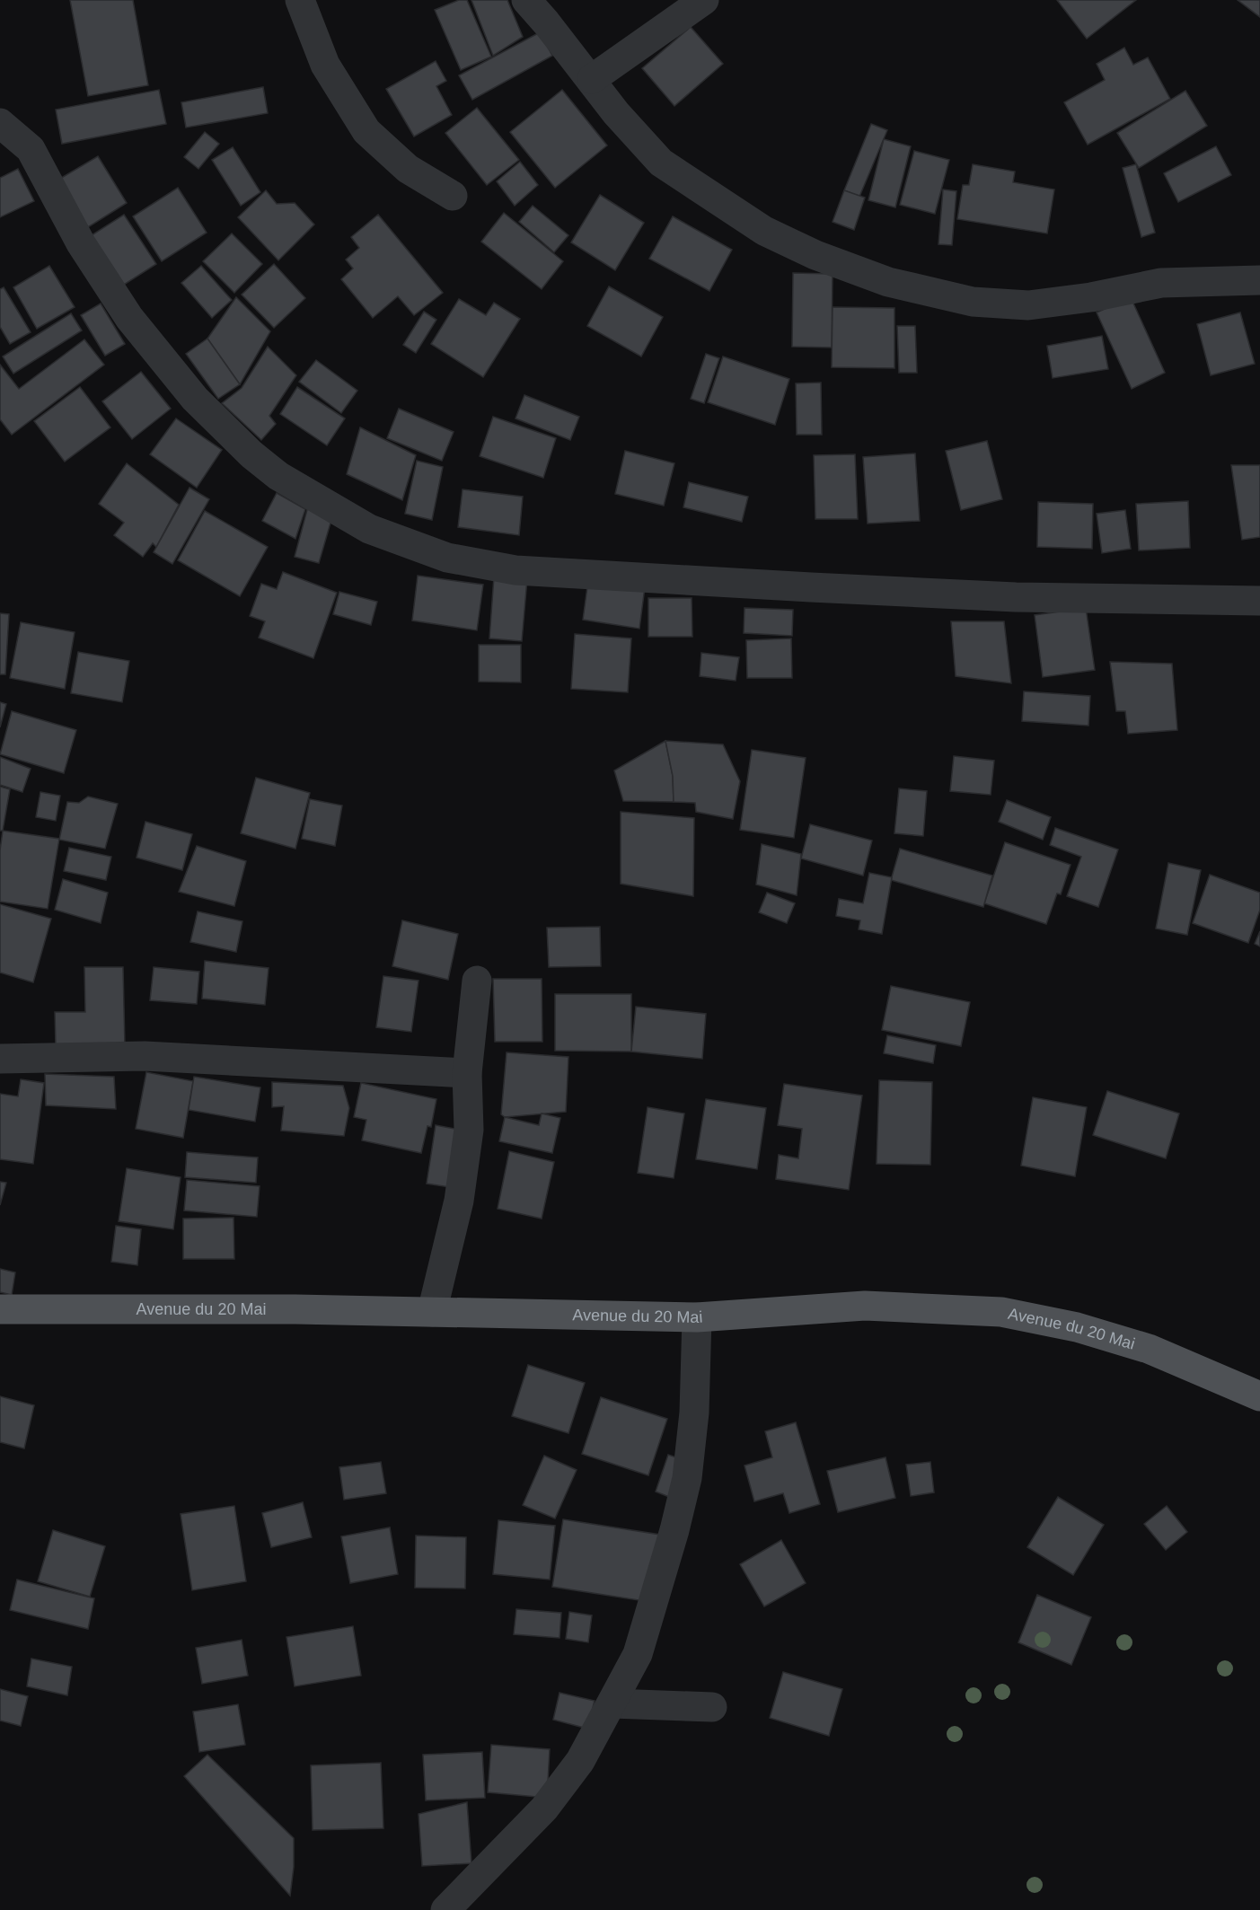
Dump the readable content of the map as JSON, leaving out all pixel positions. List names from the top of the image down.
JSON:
{
  "streets": {
    "main road": ["Avenue du 20 Mai"]
  }
}
